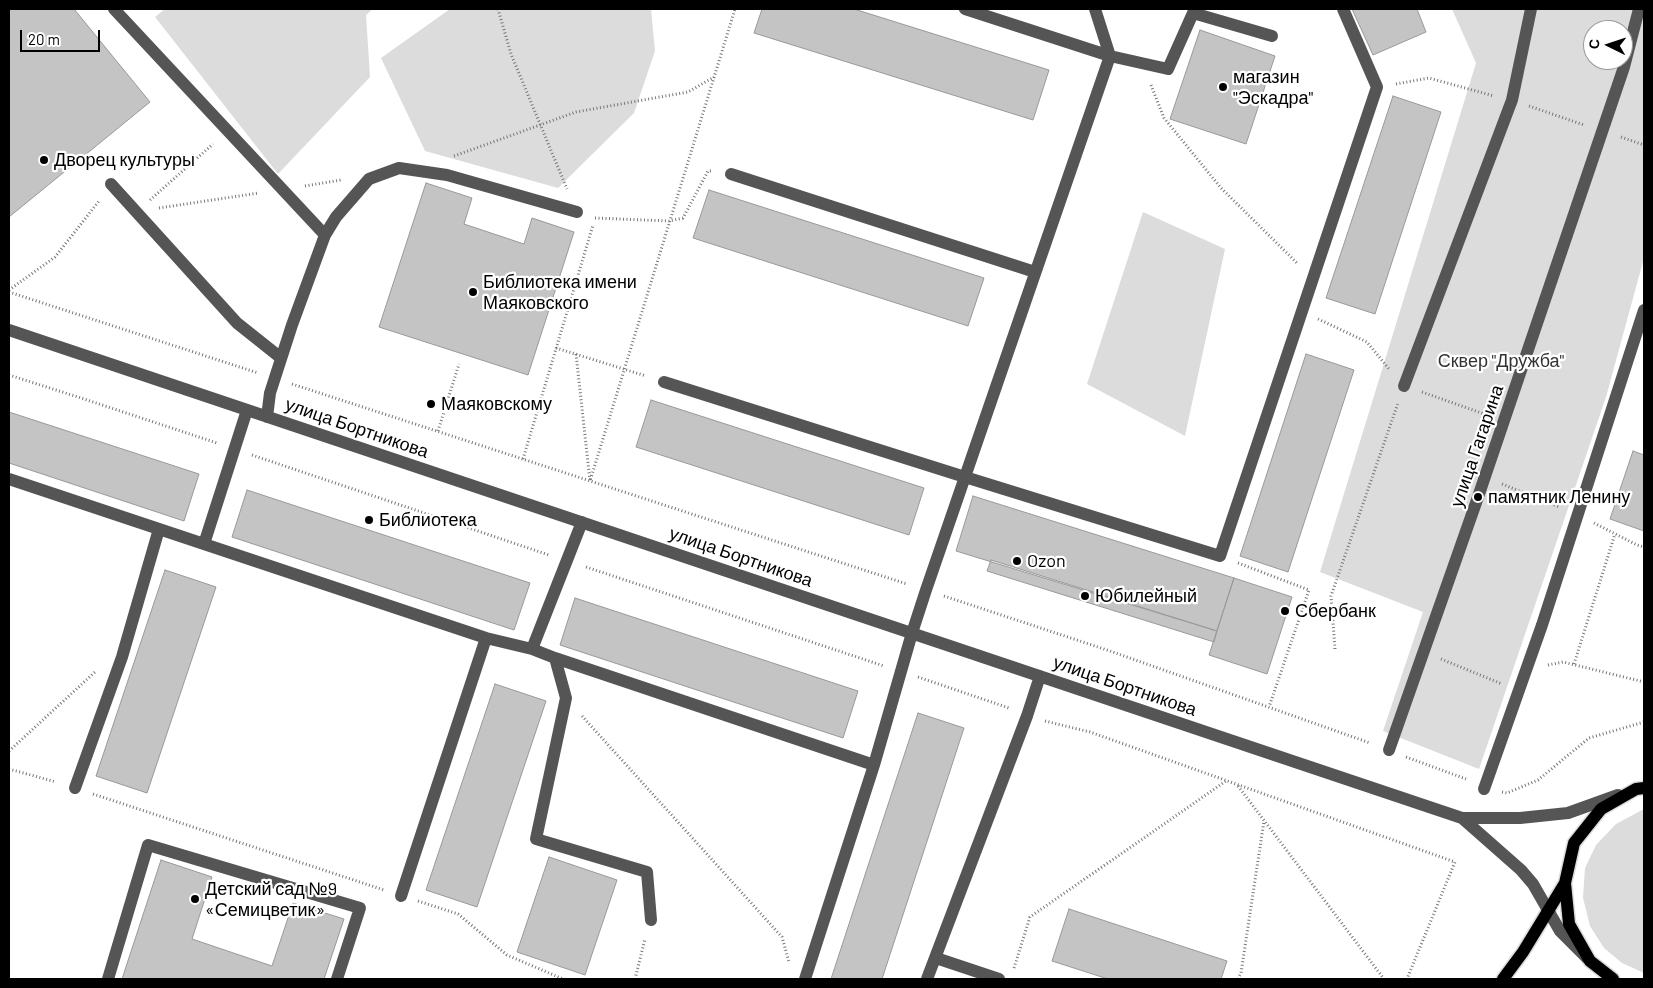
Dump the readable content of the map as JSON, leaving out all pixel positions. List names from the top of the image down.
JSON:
{
  "streets": {
    "street": ["улица Бортникова", "улица Гагарина"]
  },
  "parks": ["Сквер \"Дружба\""],
  "places": [
    "магазин \"Эскадра\"",
    "Дворец культуры",
    "Библиотека имени Маяковского",
    "Маяковскому",
    "памятник Ленину",
    "Библиотека",
    "Ozon",
    "Юбилейный",
    "Сбербанк",
    "Детский сад №9 «Семицветик»"
  ],
  "scale_bar": "20 m",
  "north": "left"
}
